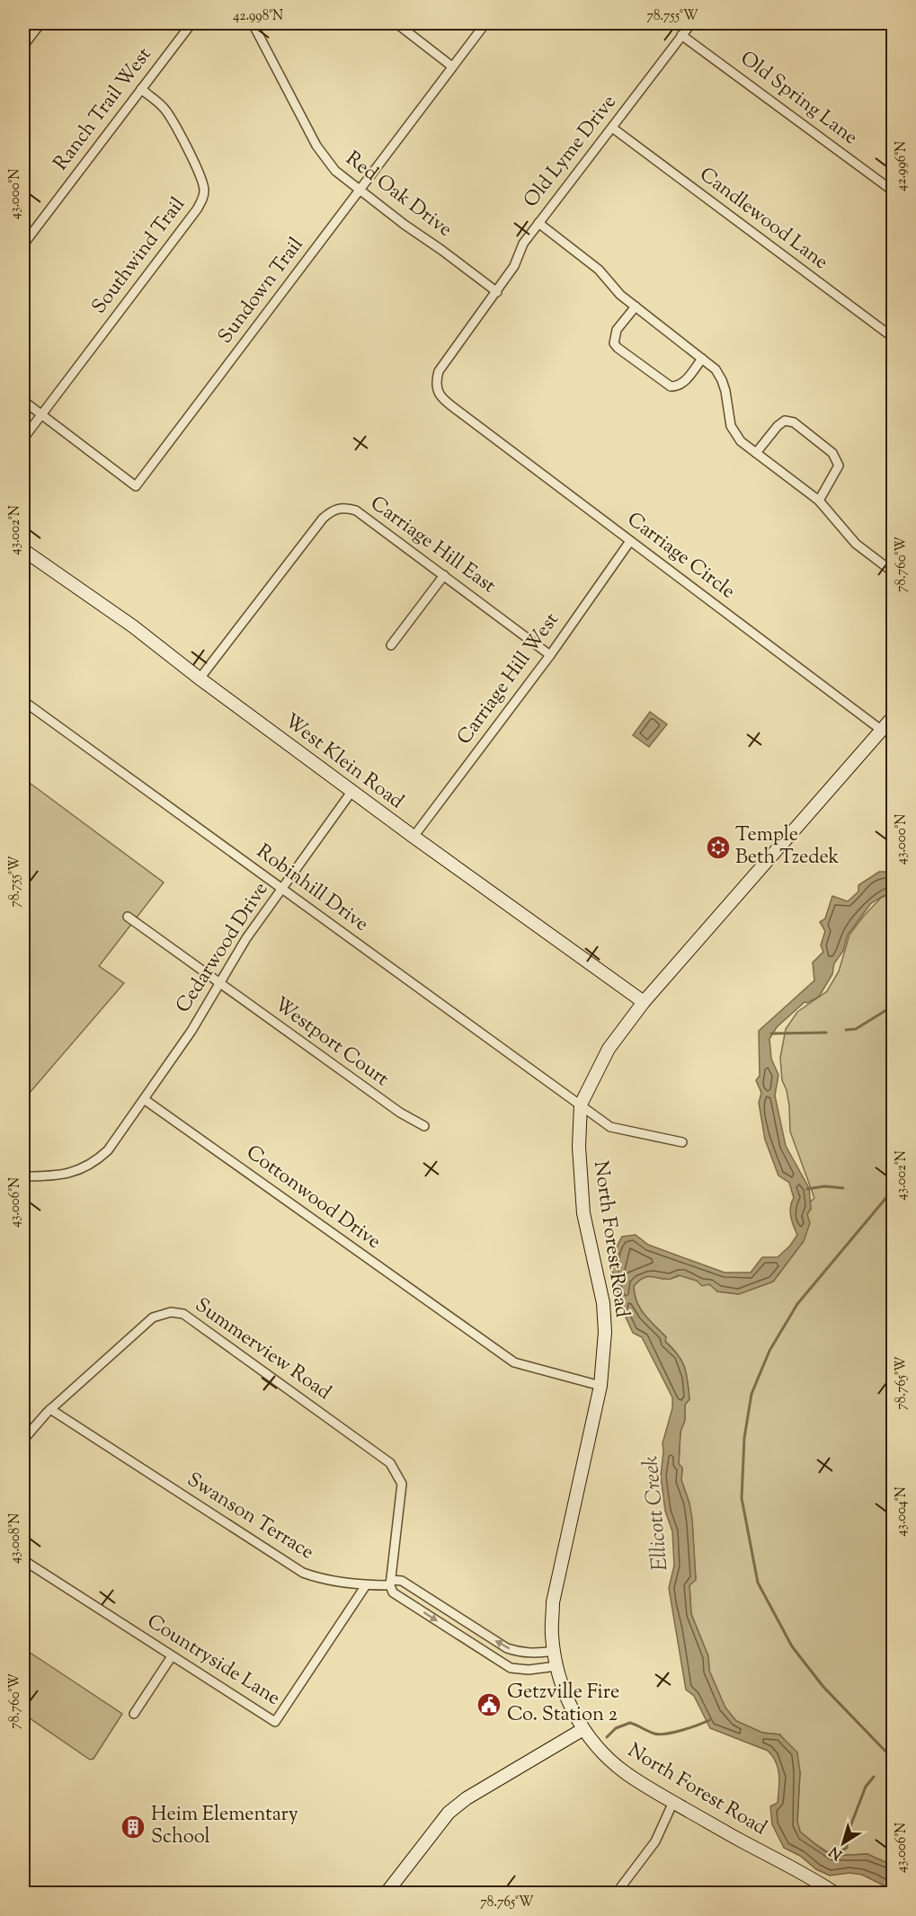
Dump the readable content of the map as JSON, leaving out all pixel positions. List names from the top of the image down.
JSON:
{
  "streets": {
    "street": [
      "Old Spring Lane",
      "Ranch Trail West",
      "Old Lyme Drive",
      "Red Oak Drive",
      "Candlewood Lane",
      "Southwind Trail",
      "Sundown Trail",
      "Carriage Hill East",
      "Carriage Circle",
      "Carriage Hill West",
      "West Klein Road",
      "Robinhill Drive",
      "Cedarwood Drive",
      "Westport Court",
      "Cottonwood Drive",
      "North Forest Road",
      "Summerview Road",
      "Swanson Terrace",
      "Countryside Lane"
    ]
  },
  "crossings": [
    ["Old Spring Lane", "Old Lyme Drive"],
    ["Ranch Trail West", "Southwind Trail"],
    ["Old Lyme Drive", "Red Oak Drive"],
    ["Old Lyme Drive", "Candlewood Lane"],
    ["Old Lyme Drive", "Carriage Circle"],
    ["Red Oak Drive", "Sundown Trail"],
    ["Southwind Trail", "Sundown Trail"],
    ["Carriage Hill East", "Carriage Hill West"],
    ["Carriage Hill East", "West Klein Road"],
    ["Carriage Circle", "Carriage Hill West"],
    ["Carriage Circle", "North Forest Road"],
    ["Carriage Hill West", "West Klein Road"],
    ["West Klein Road", "Cedarwood Drive"],
    ["West Klein Road", "North Forest Road"],
    ["Robinhill Drive", "Cedarwood Drive"],
    ["Robinhill Drive", "North Forest Road"],
    ["Cedarwood Drive", "Westport Court"],
    ["Cedarwood Drive", "Cottonwood Drive"],
    ["Cottonwood Drive", "North Forest Road"],
    ["North Forest Road", "Swanson Terrace"],
    ["Summerview Road", "Swanson Terrace"],
    ["Swanson Terrace", "Countryside Lane"]
  ],
  "water": ["Ellicott Creek"],
  "places": {
    "synagogue": ["Temple Beth Tzedek"],
    "public building": ["Getzville Fire Co. Station 2"],
    "building": ["Heim Elementary School"]
  },
  "north": "bottom left",
  "coordinates": [
    "42.998°N",
    "78.755°W",
    "42.996°N",
    "43.000°N",
    "43.002°N",
    "78.760°W",
    "43.006°N",
    "78.765°W",
    "43.004°N",
    "43.008°N"
  ]
}
